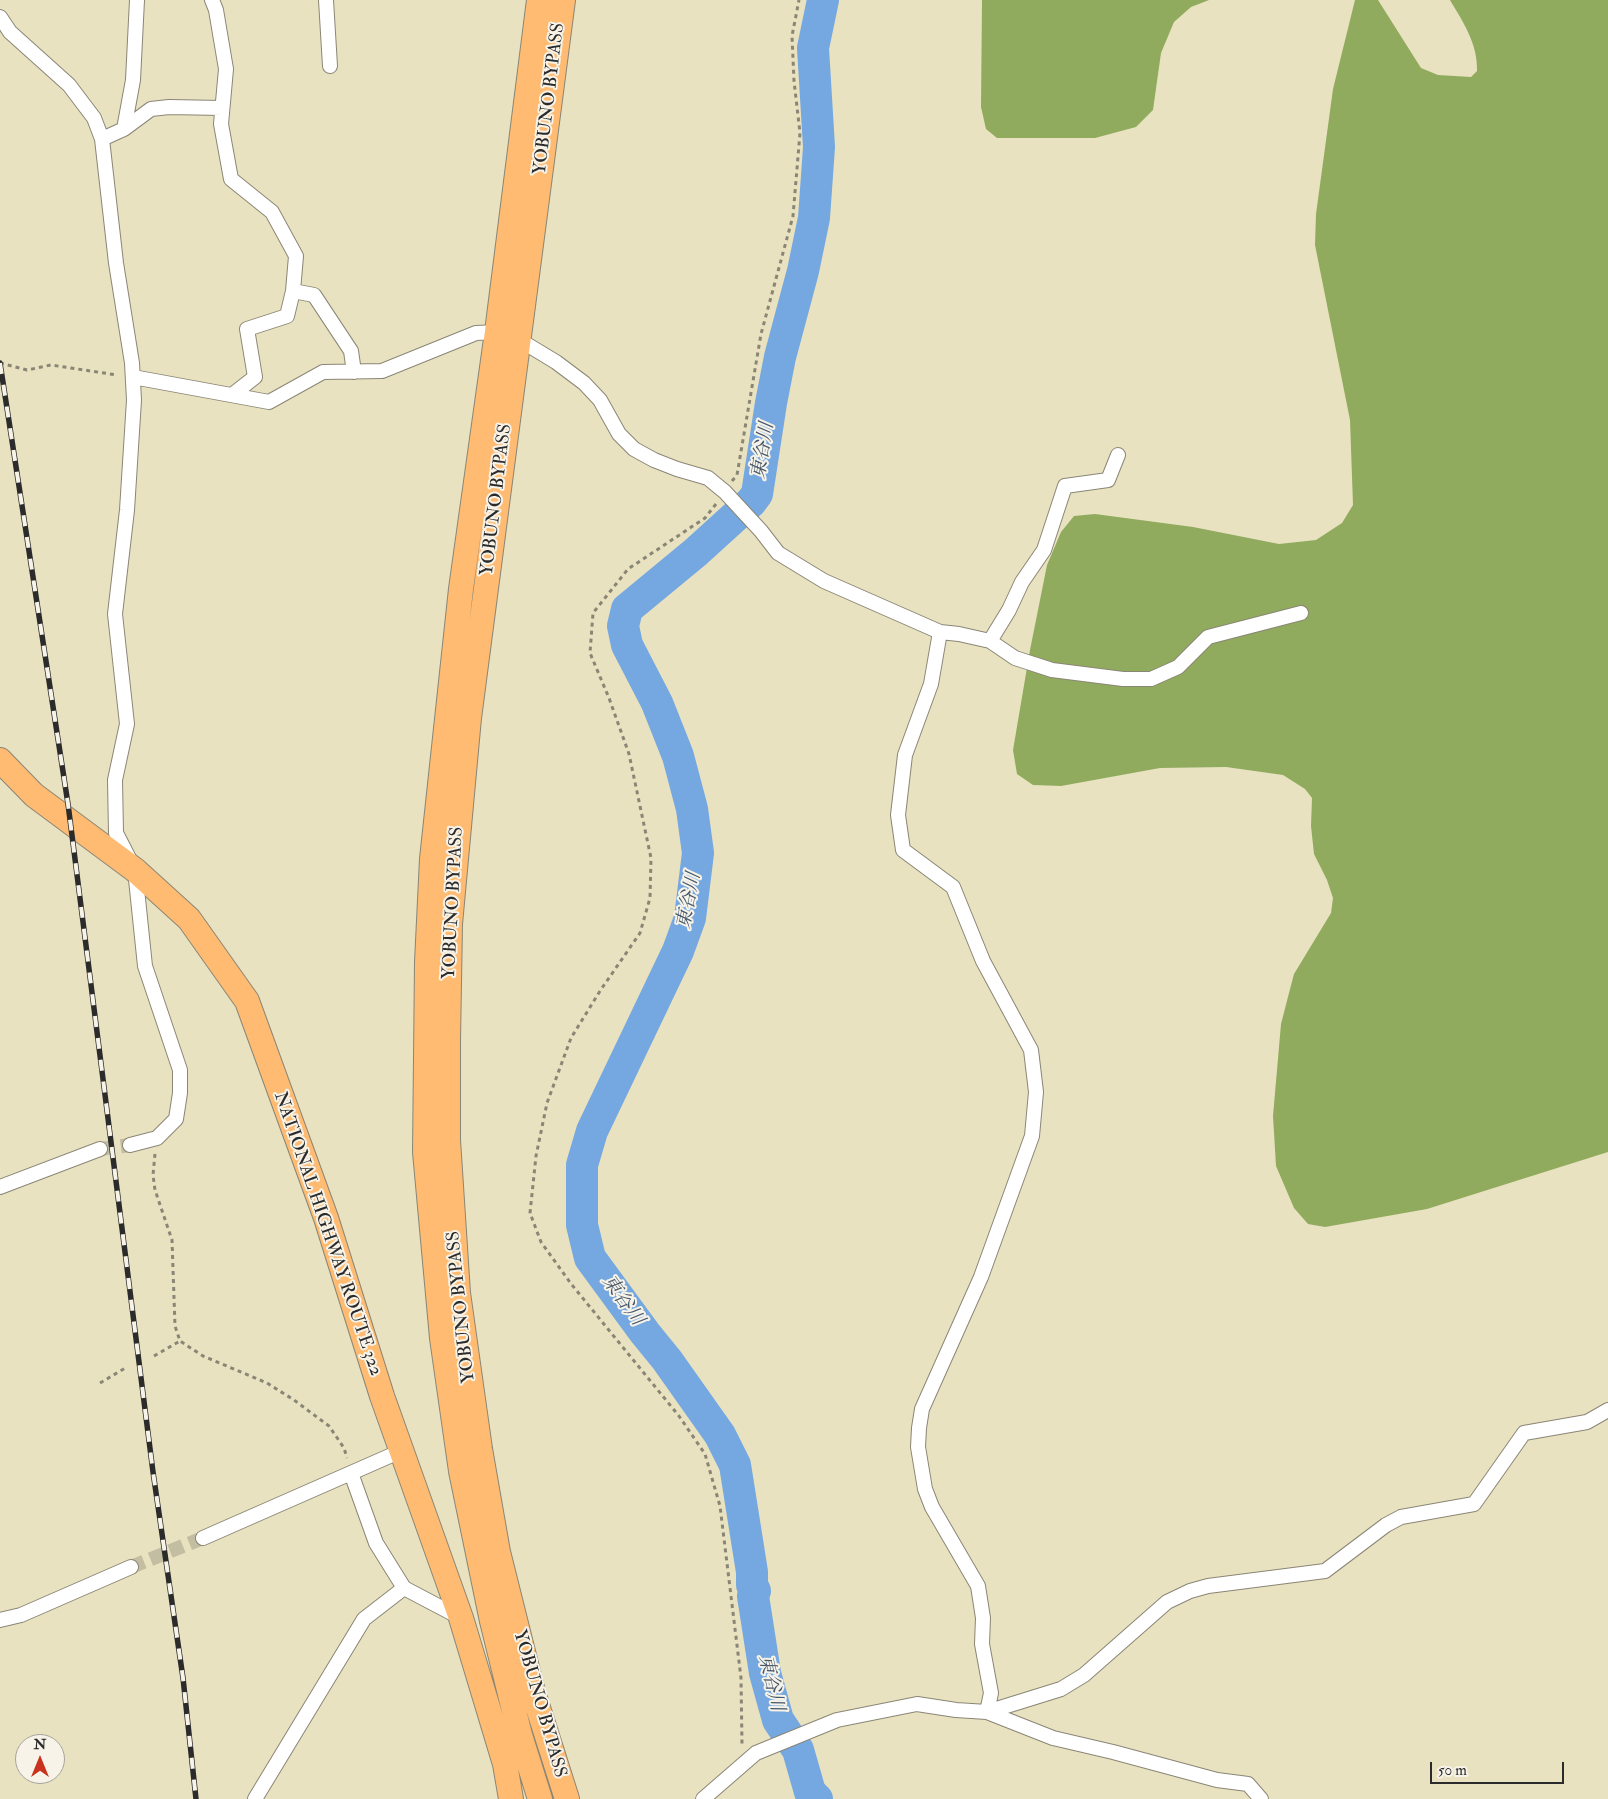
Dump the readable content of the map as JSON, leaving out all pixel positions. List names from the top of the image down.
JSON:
{
  "streets": {
    "highway": ["YOBUNO BYPASS", "NATIONAL HIGHWAY ROUTE 322"]
  },
  "water": ["東谷川"],
  "scale_bar": "50 m",
  "north": "top"
}
